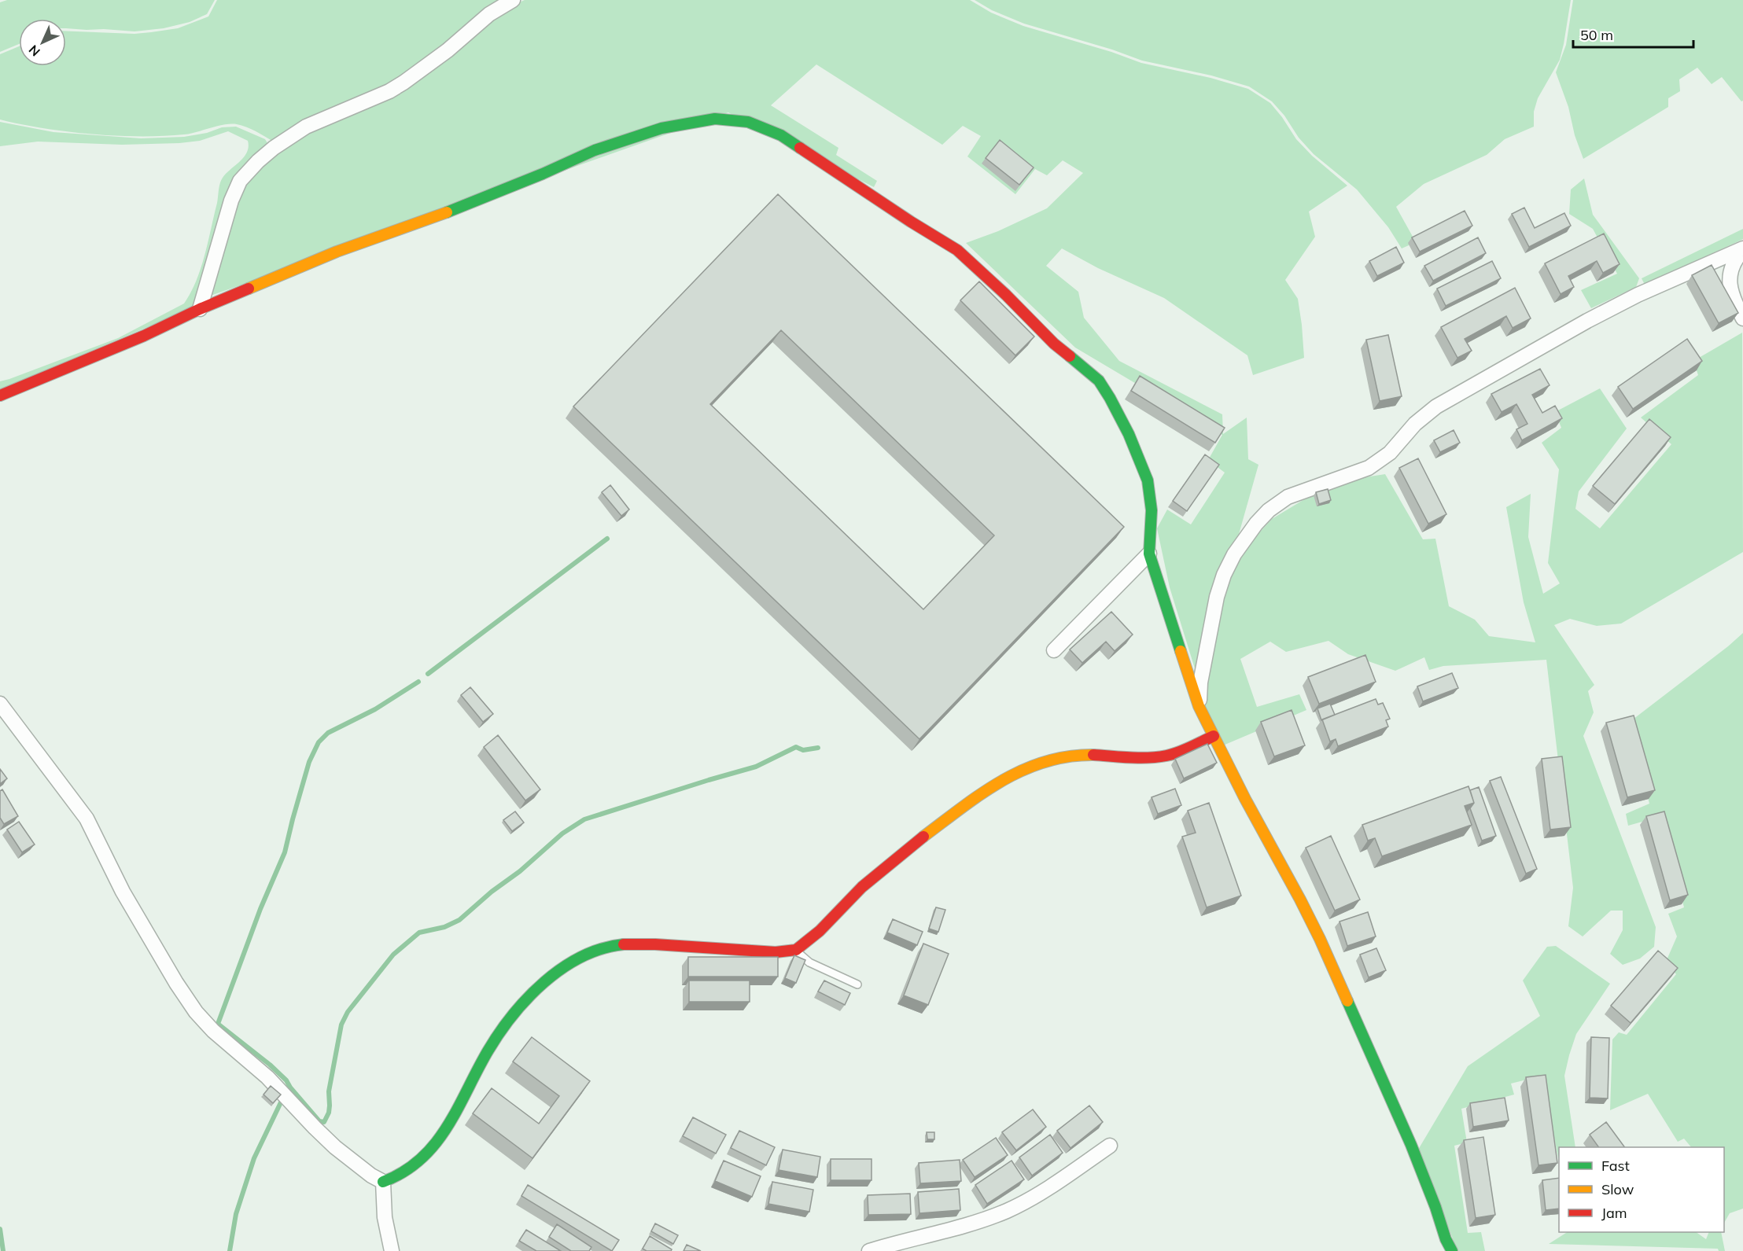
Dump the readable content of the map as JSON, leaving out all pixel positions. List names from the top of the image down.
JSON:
{
  "legend": ["Fast", "Slow", "Jam"],
  "scale_bar": "50 m",
  "north": "bottom left"
}
